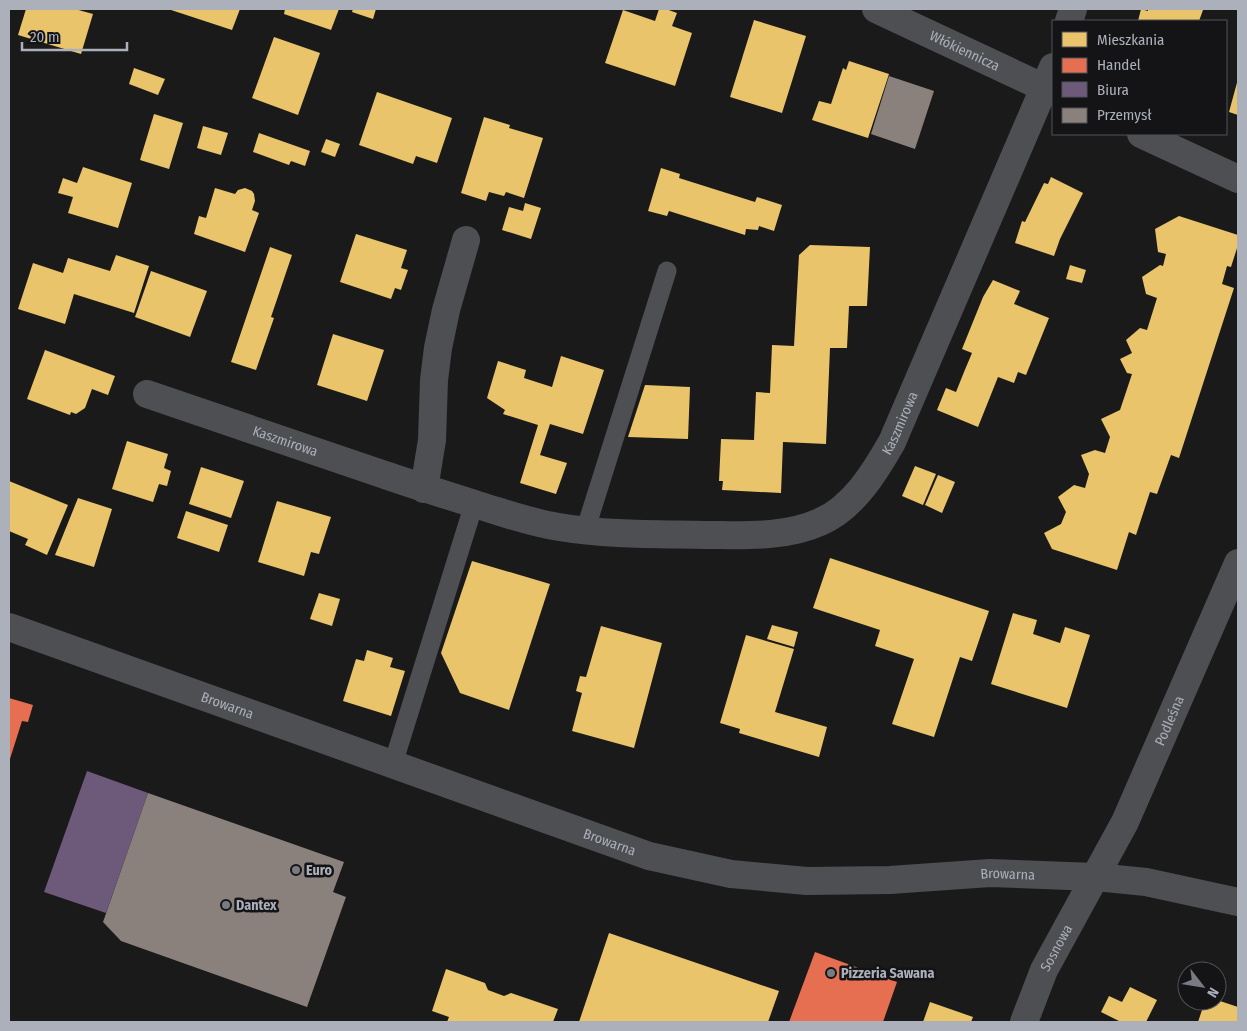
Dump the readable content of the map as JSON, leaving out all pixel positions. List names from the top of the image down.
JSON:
{
  "streets": {
    "street": [
      "Włókiennicza",
      "Kaszmirowa",
      "Browarna",
      "Podleśna",
      "Sosnowa"
    ]
  },
  "crossings": [
    ["Włókiennicza", "Kaszmirowa"],
    ["Browarna", "Podleśna"],
    ["Browarna", "Sosnowa"],
    ["Podleśna", "Sosnowa"]
  ],
  "places": ["Euro", "Dantex", "Pizzeria Sawana"],
  "legend": [
    "Mieszkania",
    "Handel",
    "Biura",
    "Przemysł"
  ],
  "scale_bar": "20 m",
  "north": "bottom right"
}
